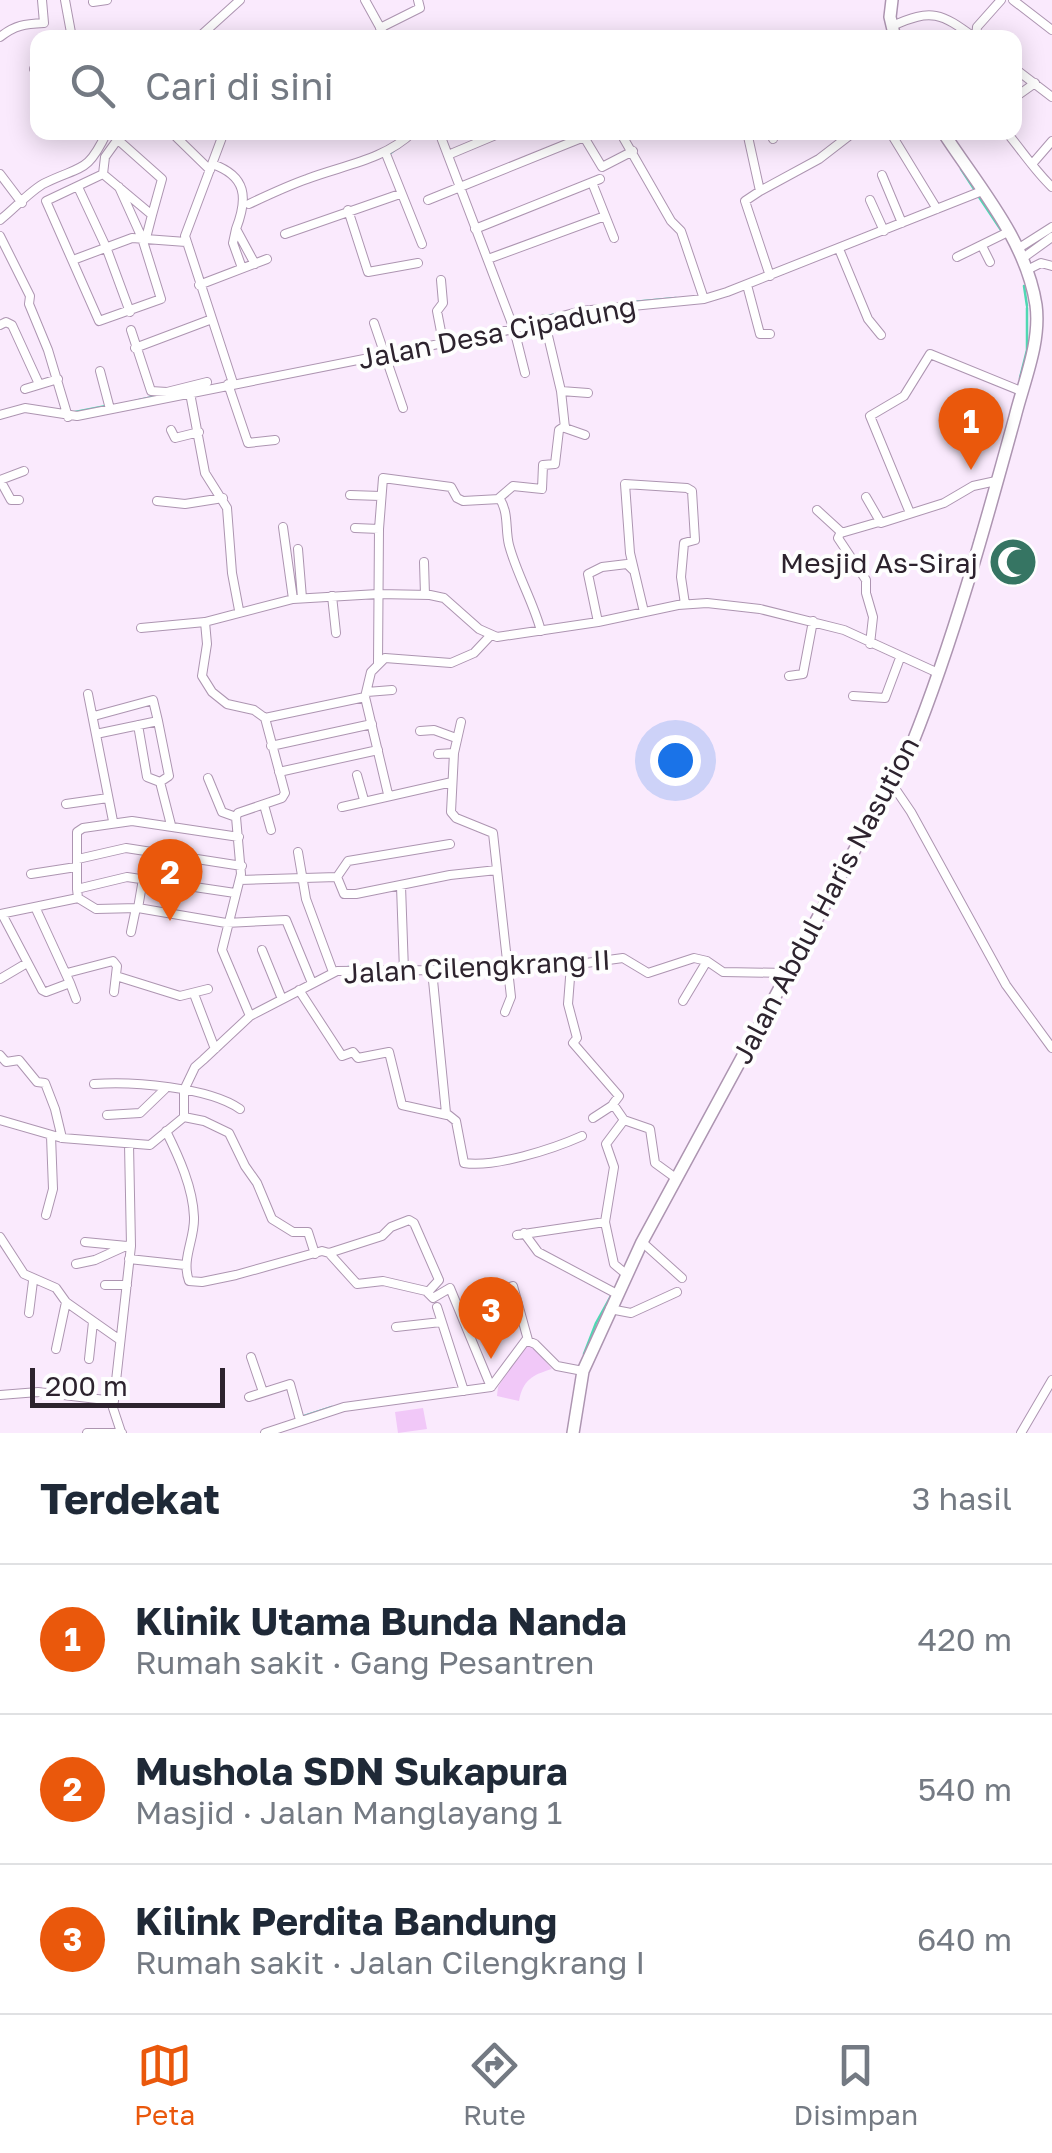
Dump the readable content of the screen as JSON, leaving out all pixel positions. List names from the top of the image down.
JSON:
{
  "streets": {
    "highway": ["Jalan Abdul Haris Nasution"],
    "street": ["Jalan Desa Cipadung", "Jalan Cilengkrang II"]
  },
  "crossings": [
    ["Jalan Desa Cipadung", "Jalan Abdul Haris Nasution"],
    ["Jalan Abdul Haris Nasution", "Jalan Cilengkrang II"]
  ],
  "places": {
    "mosque": ["Mesjid As-Siraj"]
  },
  "scale_bar": "200 m",
  "page": {
    "search": "Cari di sini",
    "pins": ["1", "2", "3"],
    "scale": "200 m",
    "heading": ["Terdekat", "3 hasil"],
    "list": [
      {
        "mark": "1",
        "name": "Klinik Utama Bunda Nanda",
        "note": "Rumah sakit · Gang Pesantren",
        "value": "420 m"
      },
      {
        "mark": "2",
        "name": "Mushola SDN Sukapura",
        "note": "Masjid · Jalan Manglayang 1",
        "value": "540 m"
      },
      {
        "mark": "3",
        "name": "Kilink Perdita Bandung",
        "note": "Rumah sakit · Jalan Cilengkrang I",
        "value": "640 m"
      }
    ],
    "nav": ["Peta", "Rute", "Disimpan"]
  }
}
